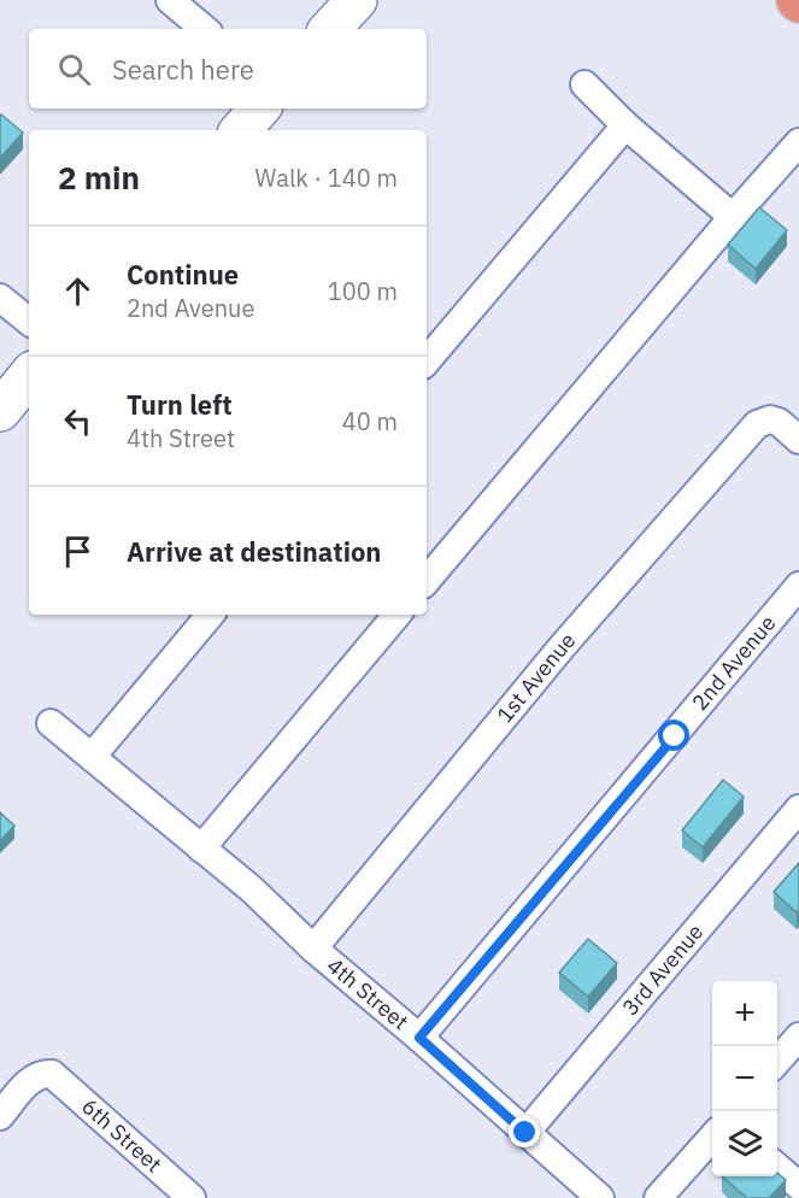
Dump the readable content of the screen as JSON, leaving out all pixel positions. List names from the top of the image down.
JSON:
{
  "streets": {
    "street": [
      "2nd Avenue",
      "1st Avenue",
      "3rd Avenue",
      "4th Street",
      "6th Street"
    ]
  },
  "crossings": [
    ["2nd Avenue", "4th Street"],
    ["1st Avenue", "4th Street"],
    ["3rd Avenue", "4th Street"]
  ],
  "page": {
    "search": "Search here",
    "heading": ["2 min", "Walk · 140 m"],
    "list": [
      ["Continue", "2nd Avenue", "100 m"],
      ["Turn left", "4th Street", "40 m"],
      "Arrive at destination"
    ],
    "map_buttons": ["+", "−"]
  }
}
